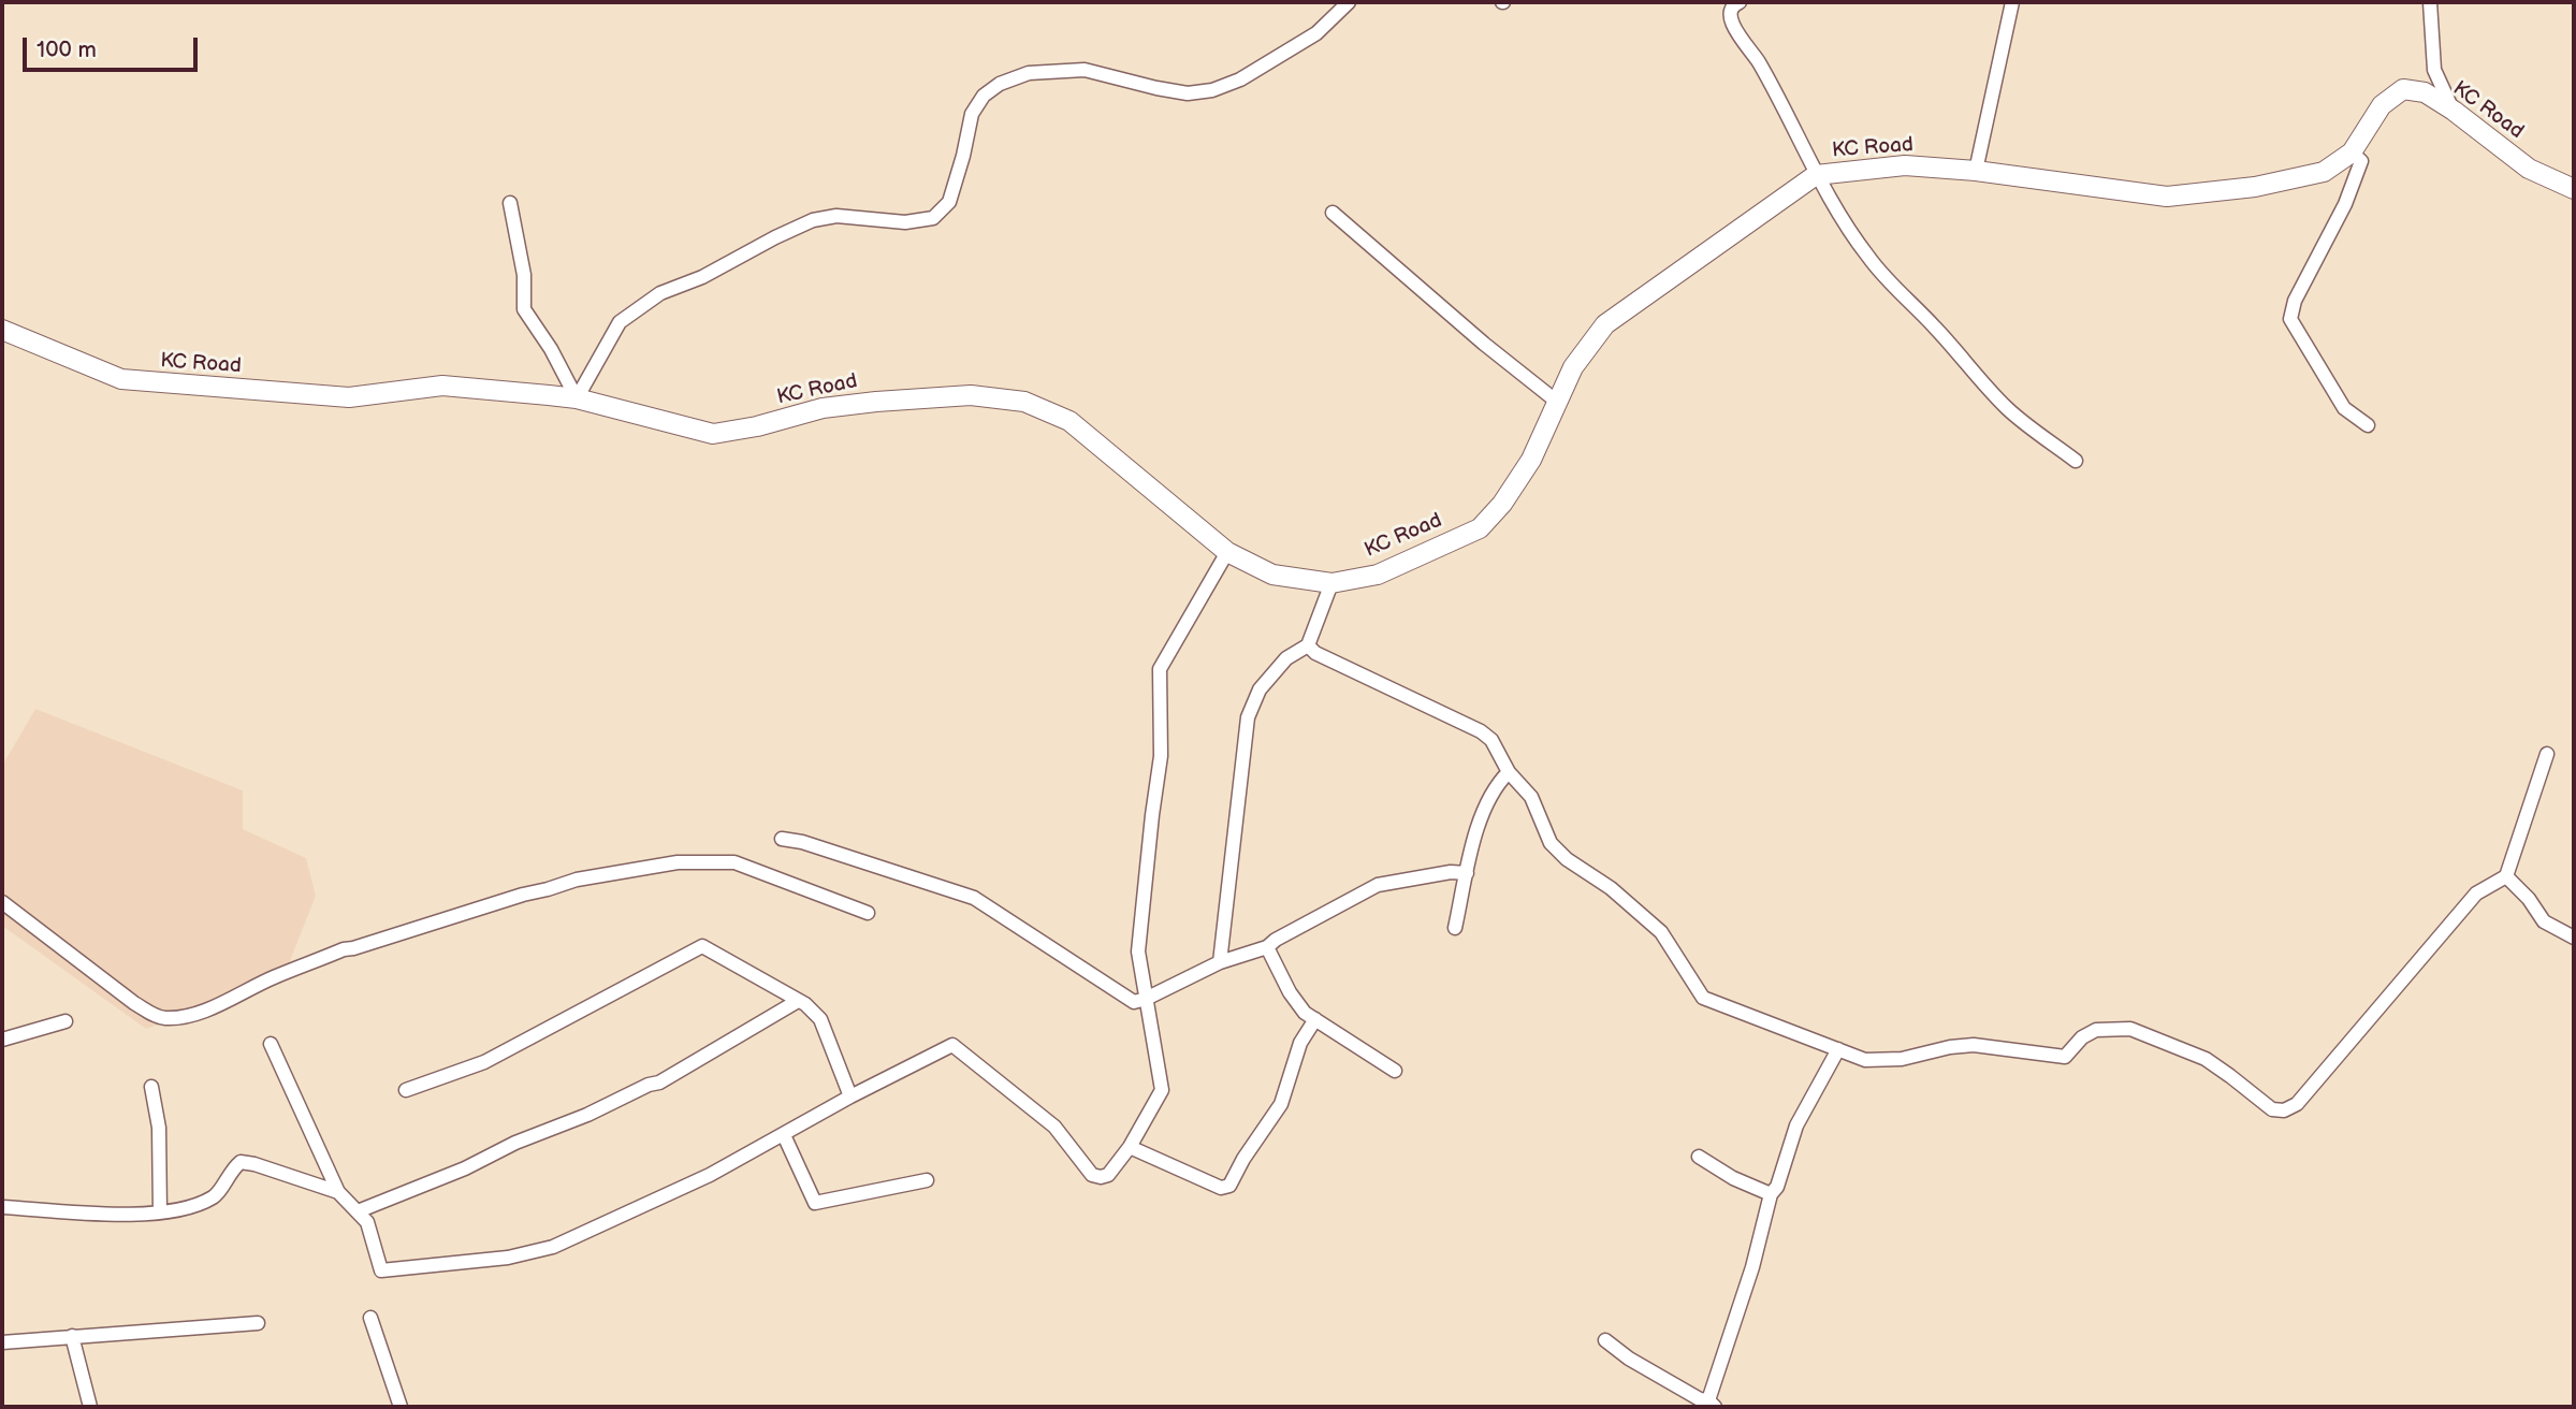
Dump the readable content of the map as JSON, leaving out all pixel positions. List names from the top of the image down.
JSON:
{
  "streets": {
    "main road": ["KC Road"]
  },
  "scale_bar": "100 m"
}
